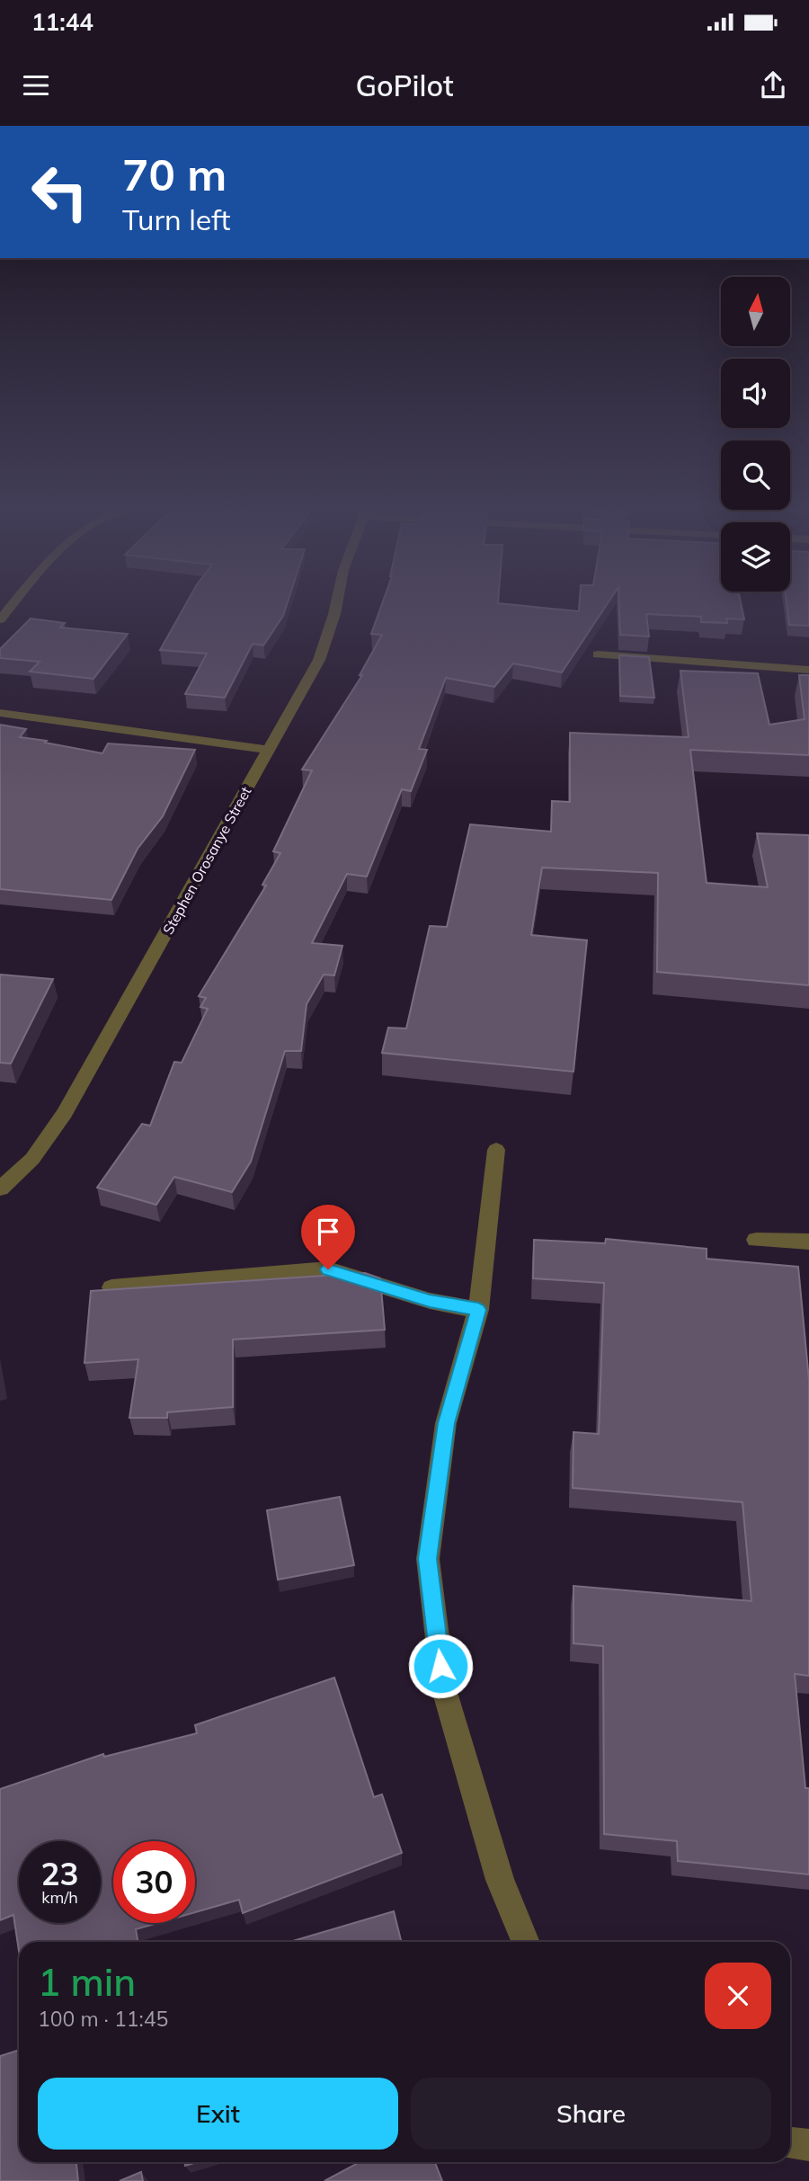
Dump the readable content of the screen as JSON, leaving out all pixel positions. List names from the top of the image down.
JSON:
{
  "streets": {
    "street": ["Stephen Orosanye Street"]
  },
  "north": "top",
  "page": {
    "status": "11:44",
    "header": "GoPilot",
    "turn": ["70 m", "Turn left"],
    "speed": "23 km/h",
    "limit": "30",
    "heading": ["1 min", "100 m · 11:45"],
    "buttons": ["Exit", "Share"]
  }
}
